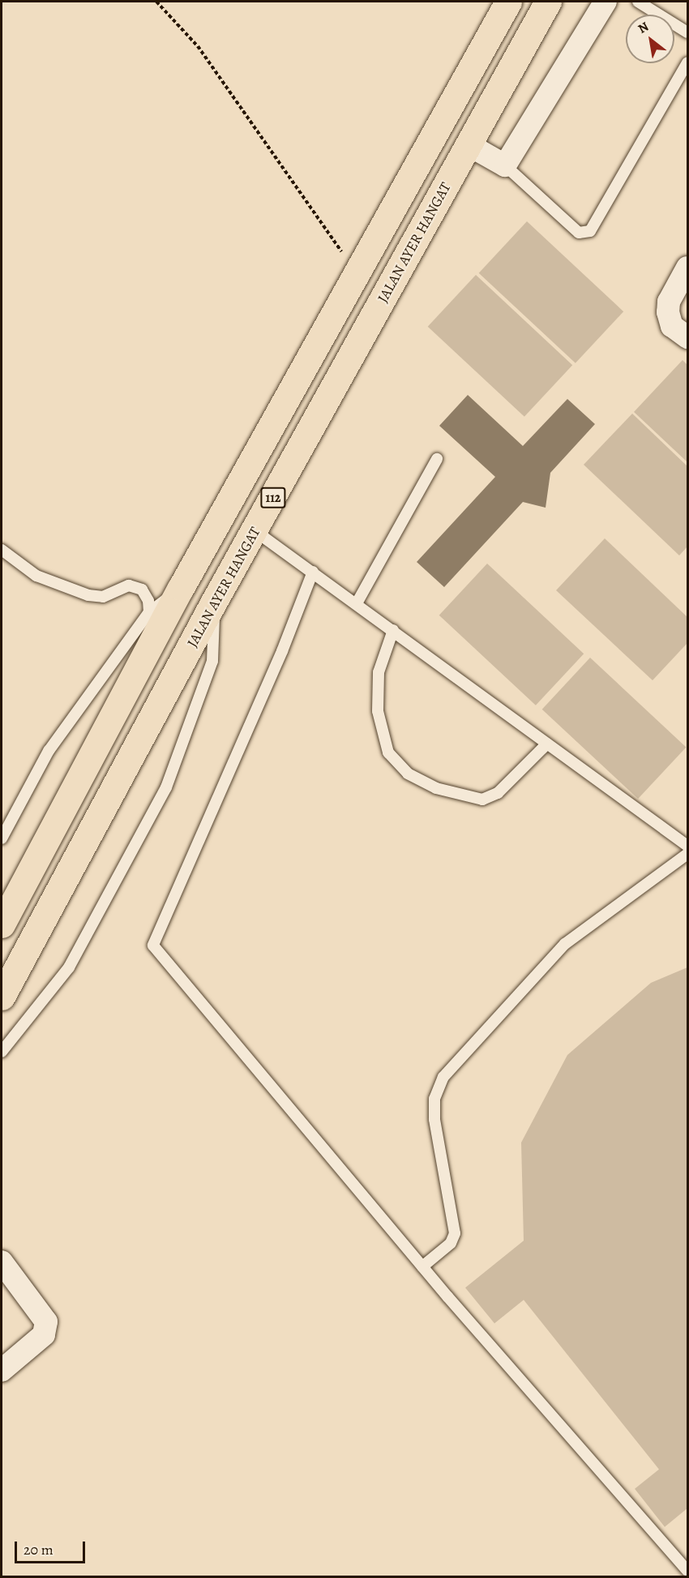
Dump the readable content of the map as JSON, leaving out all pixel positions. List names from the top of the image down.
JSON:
{
  "streets": {
    "main road": ["JALAN AYER HANGAT", "112"]
  },
  "scale_bar": "20 m",
  "north": "top left"
}
